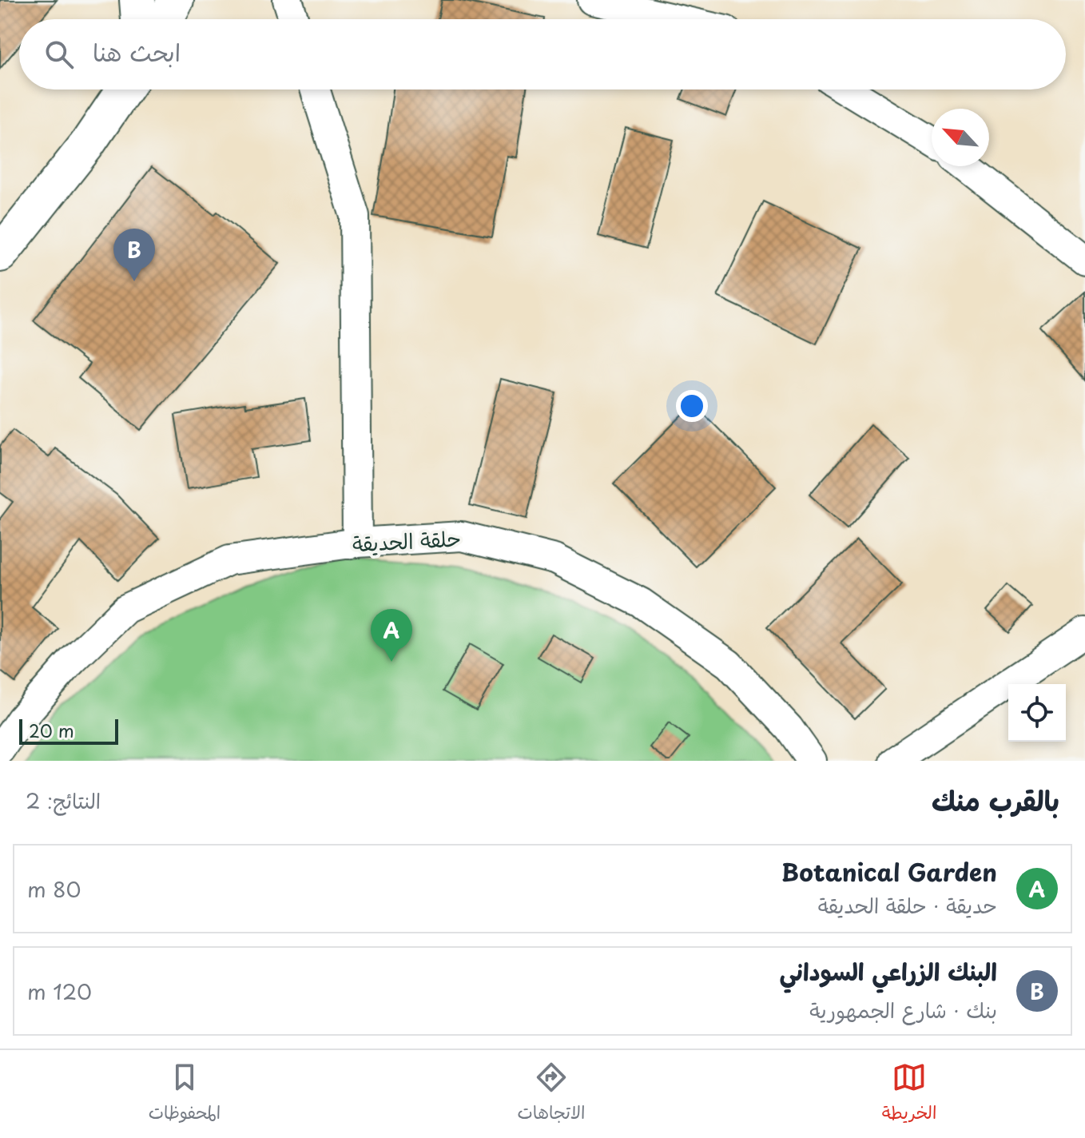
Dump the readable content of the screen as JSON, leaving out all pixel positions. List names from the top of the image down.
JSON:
{
  "streets": {
    "street": ["حلقة الحديقة"]
  },
  "scale_bar": "20 m",
  "north": "top left",
  "page": {
    "search": "ابحث هنا",
    "pins": ["B", "A"],
    "scale": "20 m",
    "heading": ["بالقرب منك", "النتائج: 2"],
    "list": [
      {
        "mark": "A",
        "name": "Botanical Garden",
        "note": "حديقة · حلقة الحديقة",
        "value": "80 m"
      },
      {
        "mark": "B",
        "name": "البنك الزراعي السوداني",
        "note": "بنك · شارع الجمهورية",
        "value": "120 m"
      }
    ],
    "nav": ["الخريطة", "الاتجاهات", "المحفوظات"]
  }
}
